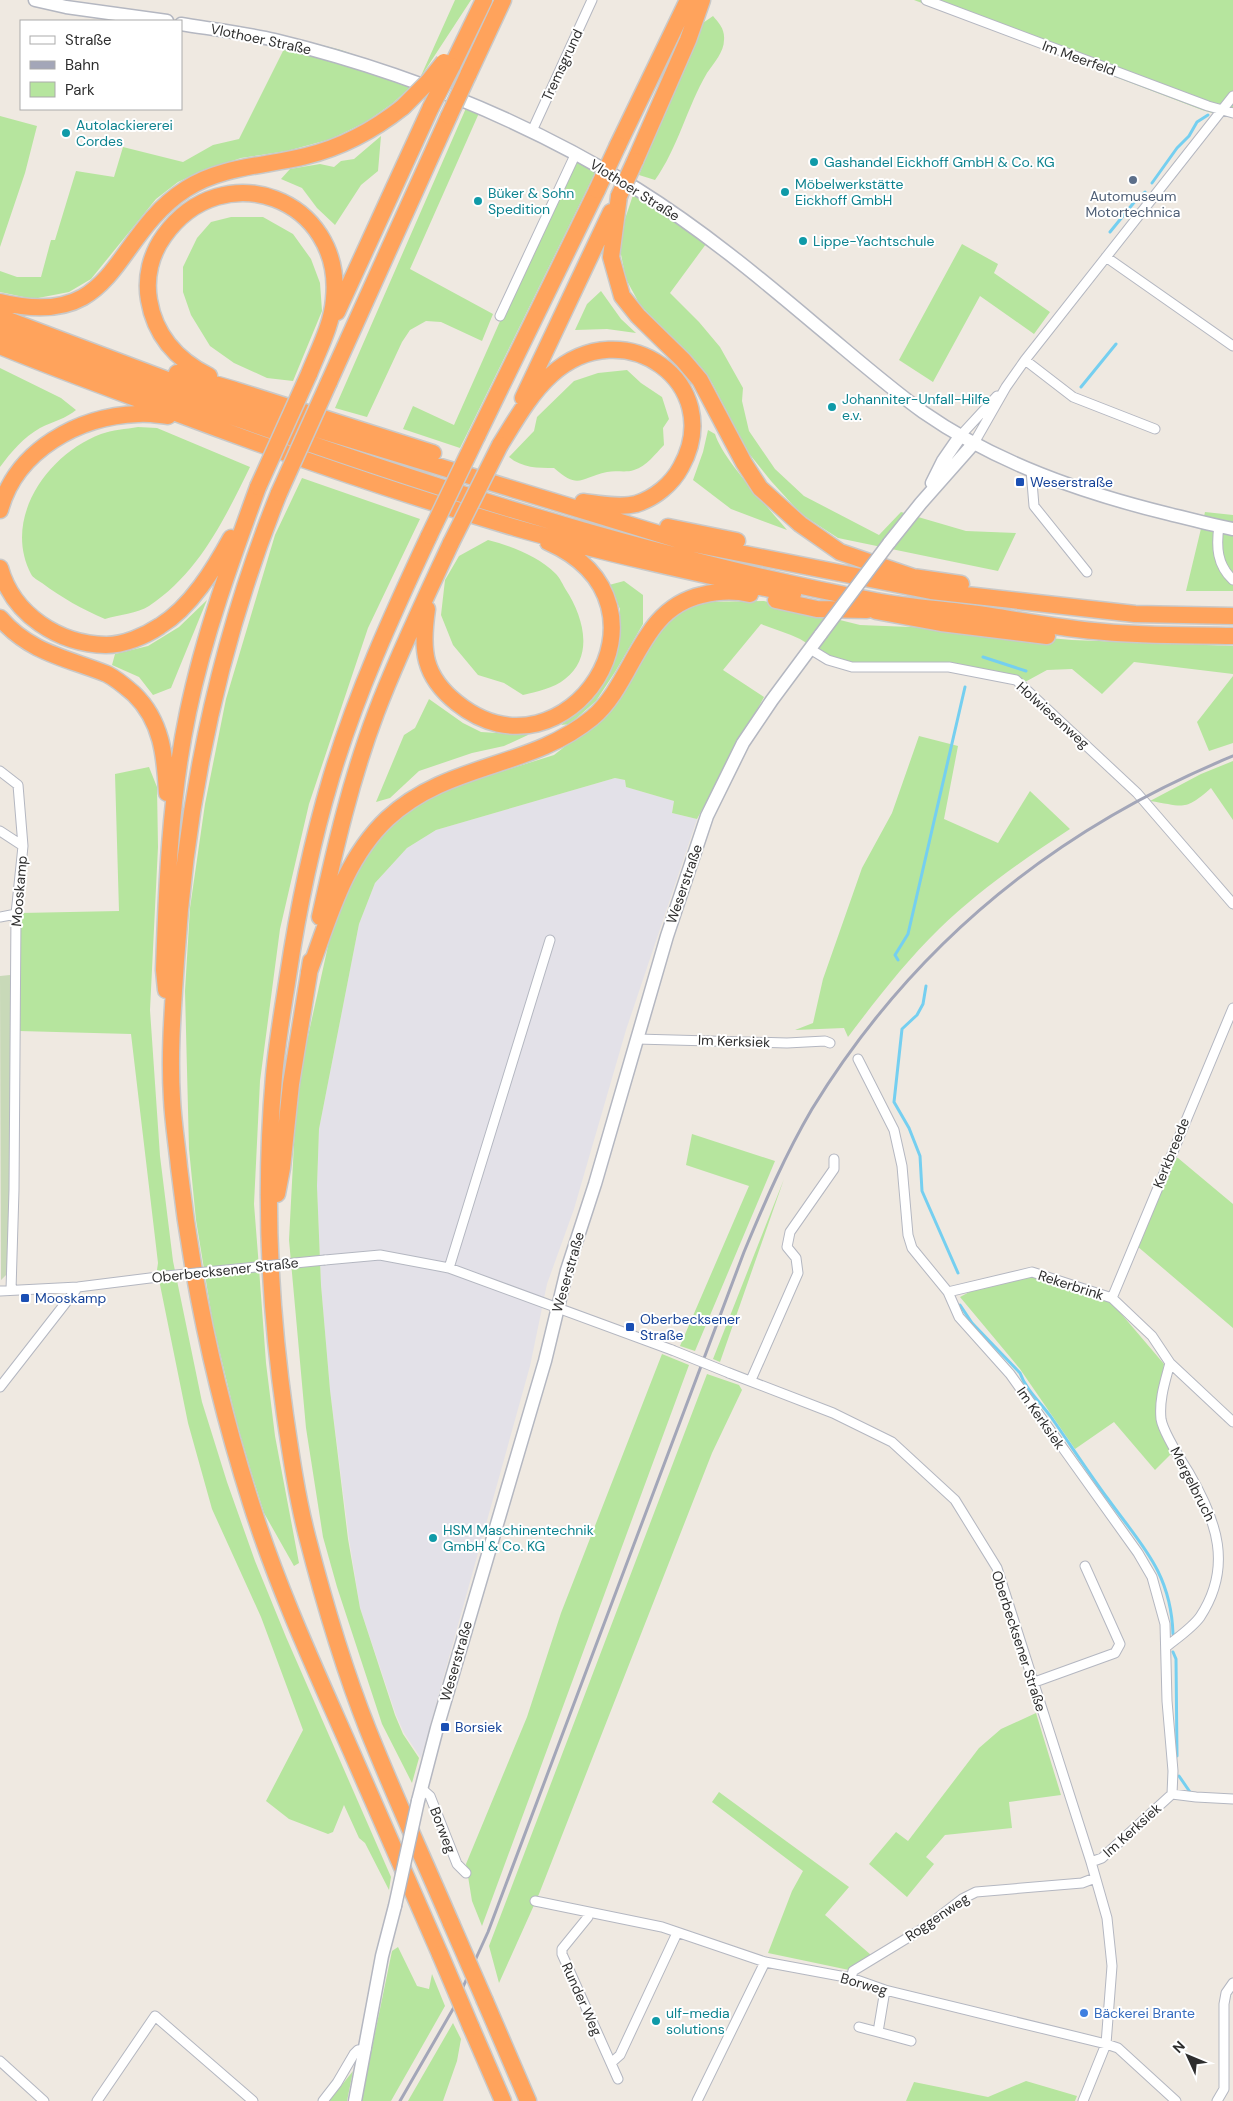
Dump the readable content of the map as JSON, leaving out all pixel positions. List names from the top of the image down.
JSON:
{
  "streets": {
    "street": [
      "Vlothoer Straße",
      "Im Meerfeld",
      "Tremsgrund",
      "Holwiesenweg",
      "Weserstraße",
      "Mooskamp",
      "Im Kerksiek",
      "Kerkbreede",
      "Oberbecksener Straße",
      "Rekerbrink",
      "Mergelbruch",
      "Borweg",
      "Roggenweg",
      "Runder Weg"
    ]
  },
  "crossings": [
    ["Vlothoer Straße", "Tremsgrund"],
    ["Vlothoer Straße", "Weserstraße"],
    ["Im Meerfeld", "Weserstraße"],
    ["Holwiesenweg", "Weserstraße"],
    ["Weserstraße", "Im Kerksiek"],
    ["Weserstraße", "Oberbecksener Straße"],
    ["Weserstraße", "Borweg"],
    ["Mooskamp", "Oberbecksener Straße"],
    ["Im Kerksiek", "Oberbecksener Straße"],
    ["Im Kerksiek", "Rekerbrink"],
    ["Im Kerksiek", "Mergelbruch"],
    ["Kerkbreede", "Rekerbrink"],
    ["Oberbecksener Straße", "Borweg"],
    ["Oberbecksener Straße", "Roggenweg"],
    ["Rekerbrink", "Mergelbruch"],
    ["Borweg", "Roggenweg"],
    ["Borweg", "Runder Weg"]
  ],
  "places": {
    "other": [
      "Autolackiererei Cordes",
      "Gashandel Eickhoff GmbH & Co. KG",
      "Automuseum Motortechnica",
      "Möbelwerkstätte Eickhoff GmbH",
      "Büker & Sohn Spedition",
      "Lippe-Yachtschule",
      "Johanniter-Unfall-Hilfe e.v.",
      "HSM Maschinentechnik GmbH & Co. KG",
      "Bäckerei Brante",
      "ulf-media solutions"
    ],
    "transit": [
      "Weserstraße",
      "Mooskamp",
      "Oberbecksener Straße",
      "Borsiek"
    ]
  },
  "legend": ["Straße", "Bahn", "Park"],
  "north": "top left"
}
